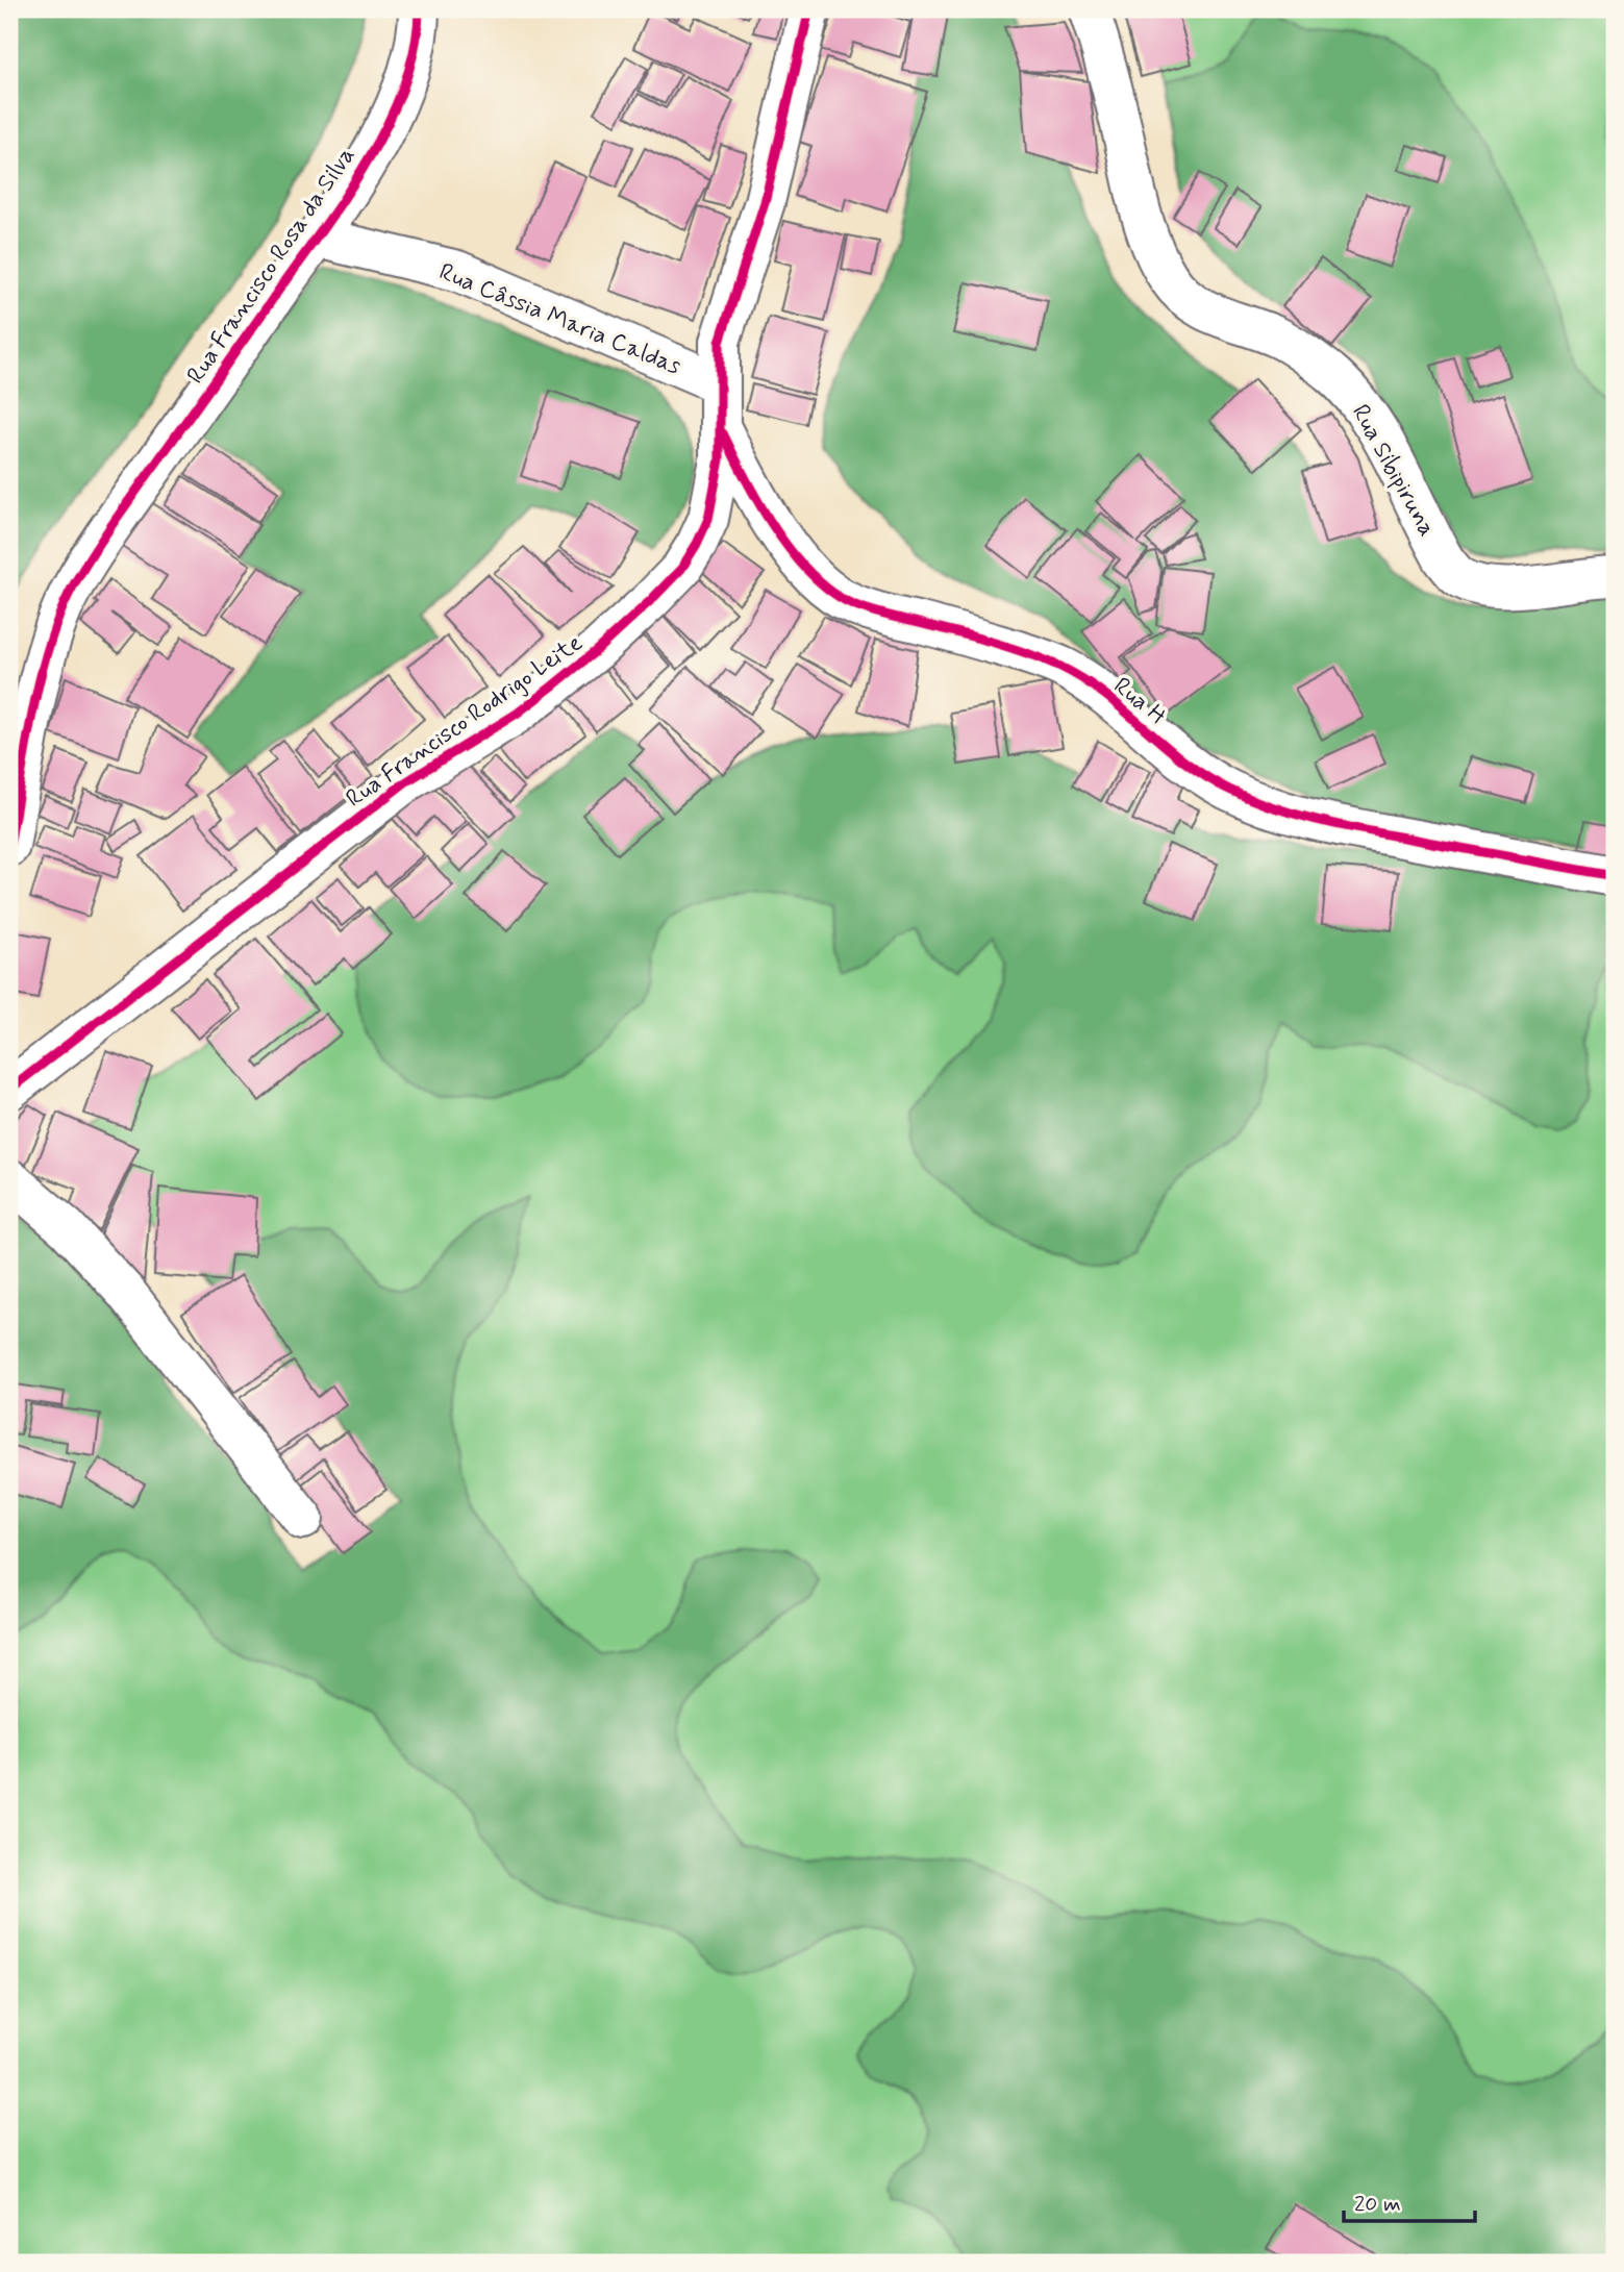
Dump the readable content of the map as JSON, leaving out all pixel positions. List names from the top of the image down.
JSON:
{
  "streets": {
    "street": [
      "Rua Francisco Rosa da Silva",
      "Rua Câssia Maria Caldas",
      "Rua Sibipiruna",
      "Rua H",
      "Rua Francisco Rodrigo Leite"
    ]
  },
  "crossings": [
    ["Rua Francisco Rosa da Silva", "Rua Câssia Maria Caldas"],
    ["Rua Câssia Maria Caldas", "Rua Francisco Rodrigo Leite"],
    ["Rua H", "Rua Francisco Rodrigo Leite"]
  ],
  "scale_bar": "20 m"
}
